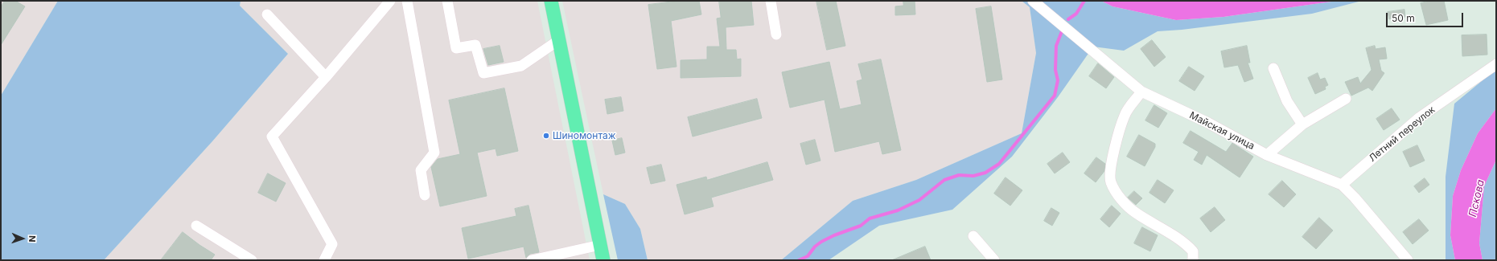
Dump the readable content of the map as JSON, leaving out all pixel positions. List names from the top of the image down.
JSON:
{
  "streets": {
    "street": ["Майская улица", "Летний переулок"]
  },
  "crossings": [
    ["Майская улица", "Летний переулок"]
  ],
  "water": ["Пскова"],
  "places": ["Шиномонтаж"],
  "scale_bar": "50 m",
  "north": "right"
}
